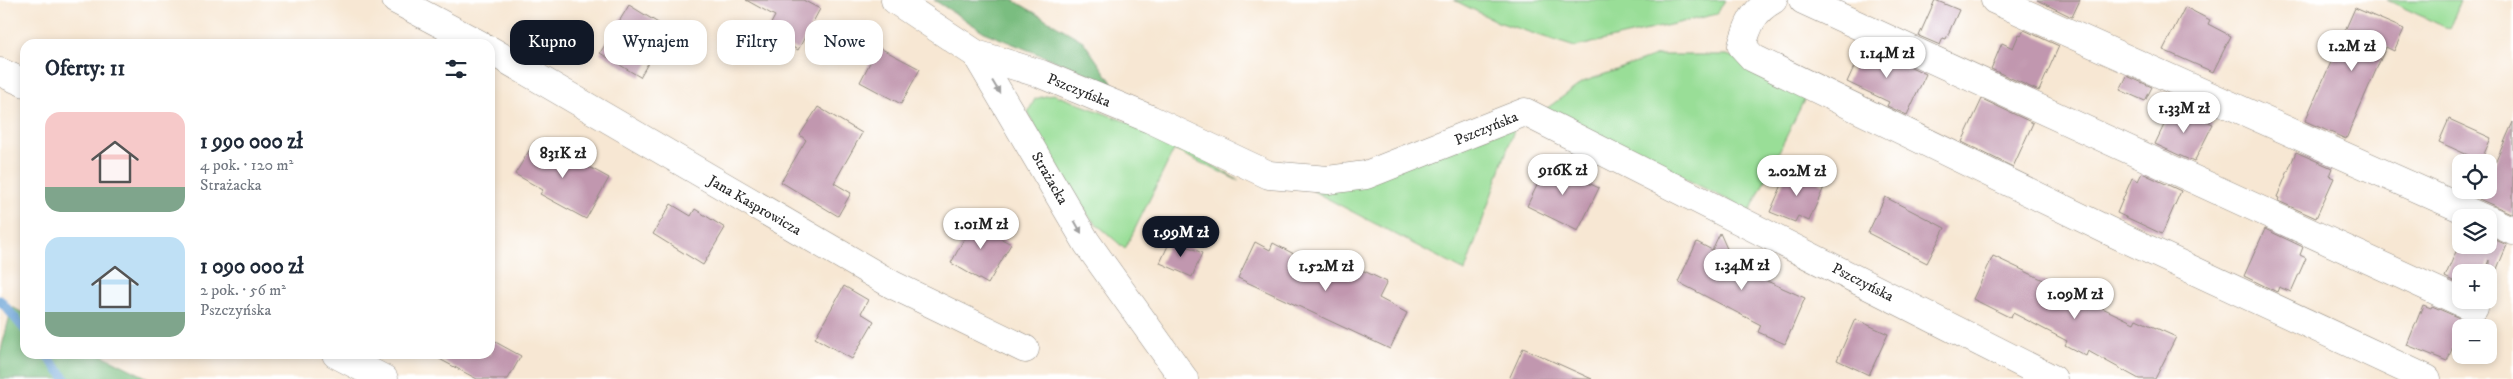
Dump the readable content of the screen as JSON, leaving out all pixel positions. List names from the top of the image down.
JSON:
{
  "streets": {
    "street": ["Pszczyńska", "Strażacka", "Jana Kasprowicza"]
  },
  "crossings": [
    ["Pszczyńska", "Strażacka"]
  ],
  "one_way": ["Strażacka"],
  "page": {
    "chip": [
      "Kupno",
      "Wynajem",
      "Filtry",
      "Nowe"
    ],
    "price": [
      "1.2M zł",
      "1.14M zł",
      "1.33M zł",
      "831K zł",
      "916K zł",
      "2.02M zł",
      "1.01M zł",
      "1.99M zł",
      "1.34M zł",
      "1.52M zł",
      "1.09M zł"
    ],
    "heading": "Oferty: 11",
    "list": [
      {
        "name": "1 990 000 zł",
        "note": "4 pok. · 120 m² · Strażacka"
      },
      {
        "name": "1 090 000 zł",
        "note": "2 pok. · 56 m² · Pszczyńska"
      }
    ],
    "map_buttons": ["+", "−"]
  }
}
